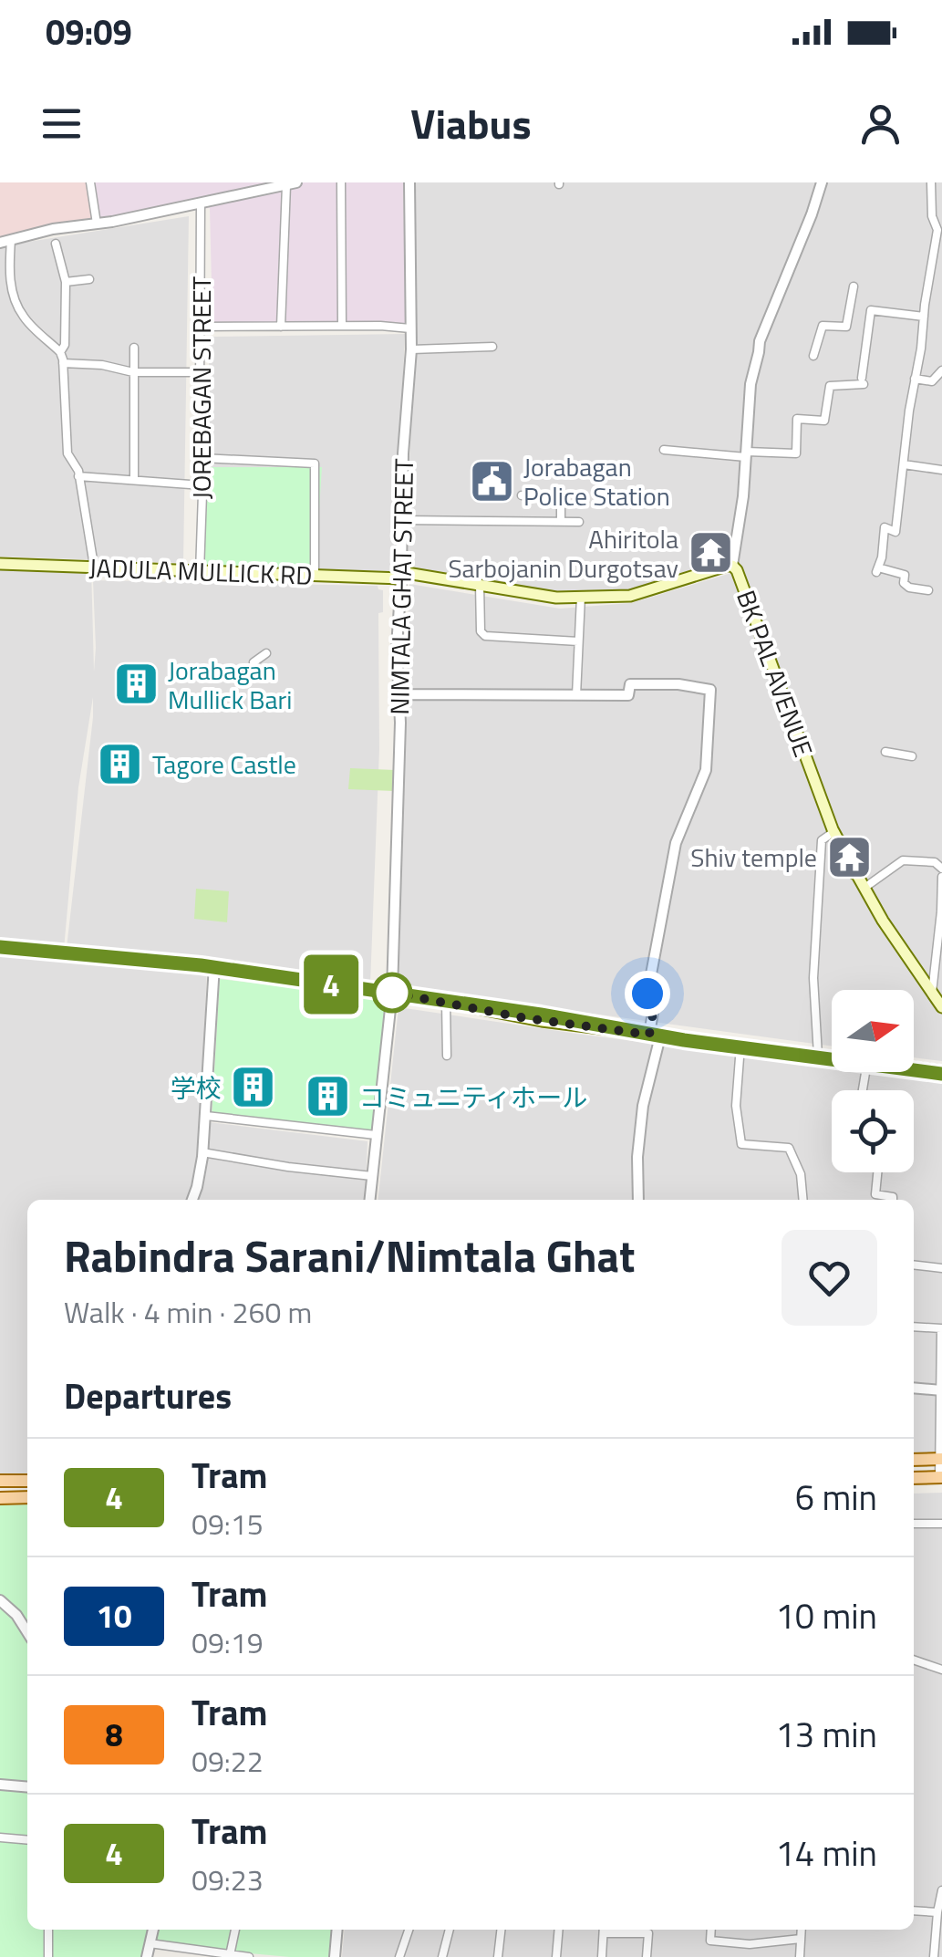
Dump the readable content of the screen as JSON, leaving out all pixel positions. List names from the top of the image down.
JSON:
{
  "streets": {
    "main road": ["JADULA MULLICK RD", "BK PAL AVENUE"],
    "street": ["JOREBAGAN STREET", "NIMTALA GHAT STREET"]
  },
  "crossings": [
    ["JOREBAGAN STREET", "JADULA MULLICK RD"],
    ["JADULA MULLICK RD", "NIMTALA GHAT STREET"],
    ["JADULA MULLICK RD", "BK PAL AVENUE"],
    ["NIMTALA GHAT STREET", "BK PAL AVENUE"]
  ],
  "places": {
    "public building": ["Jorabagan Police Station"],
    "temple": ["Ahiritola Sarbojanin Durgotsav", "Shiv temple"],
    "building": [
      "Jorabagan Mullick Bari",
      "Tagore Castle",
      "学校",
      "コミュニティホール"
    ]
  },
  "lines": ["tram line 4"],
  "north": "right",
  "page": {
    "status": "09:09",
    "header": "Viabus",
    "on_map": "4",
    "heading": [
      ["Rabindra Sarani/Nimtala Ghat", "Walk · 4 min · 260 m"],
      "Departures"
    ],
    "list": [
      {
        "mark": "4",
        "name": "Tram",
        "note": "09:15",
        "value": "6 min"
      },
      {
        "mark": "10",
        "name": "Tram",
        "note": "09:19",
        "value": "10 min"
      },
      {
        "mark": "8",
        "name": "Tram",
        "note": "09:22",
        "value": "13 min"
      },
      {
        "mark": "4",
        "name": "Tram",
        "note": "09:23",
        "value": "14 min"
      }
    ]
  }
}
